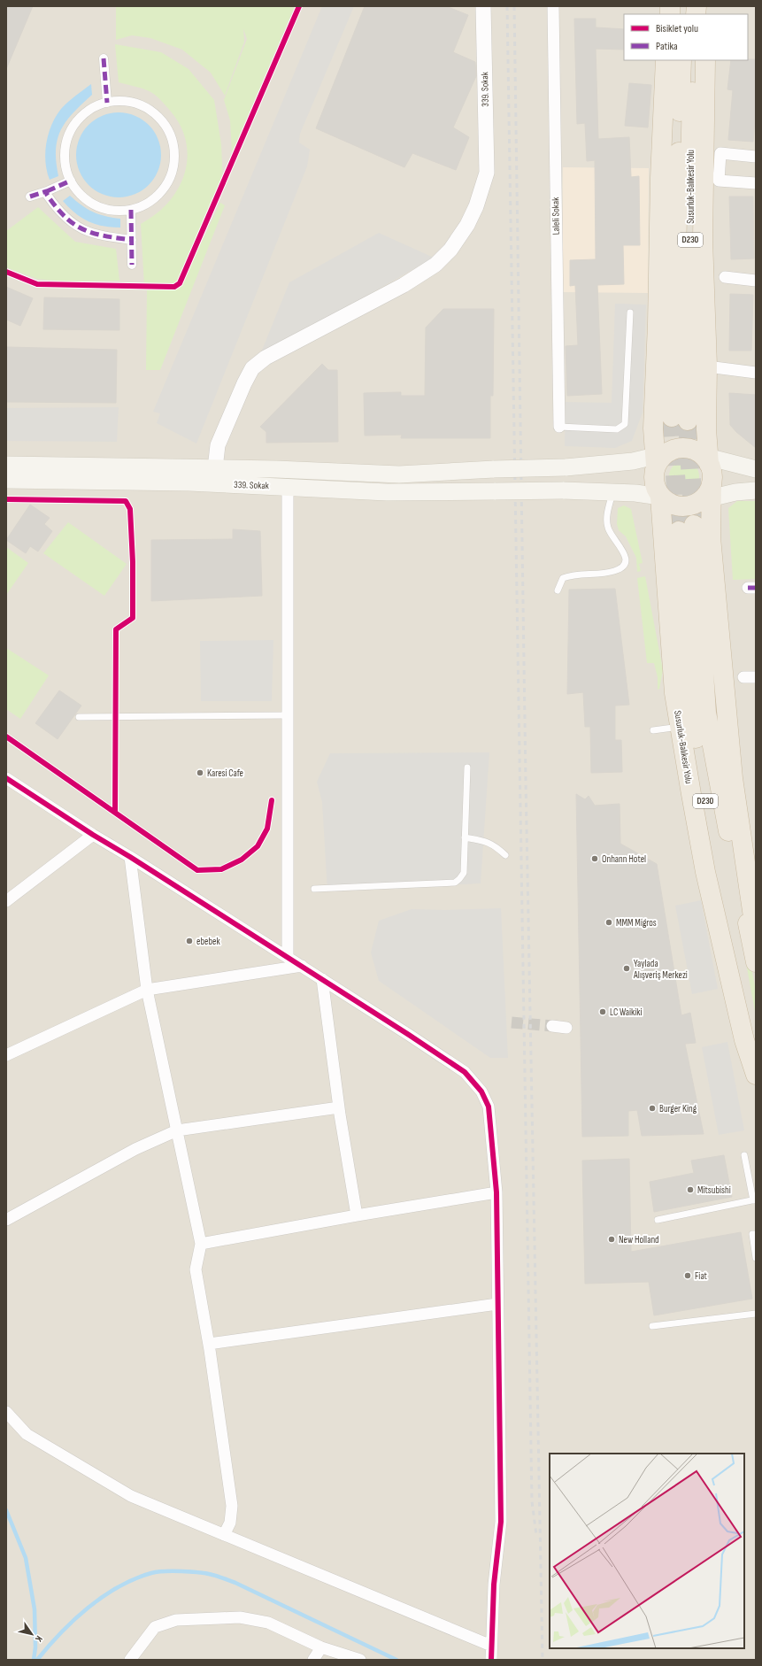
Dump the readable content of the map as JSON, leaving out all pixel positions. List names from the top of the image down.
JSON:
{
  "streets": {
    "highway": ["Susurluk-Balıkesir Yolu", "D230"],
    "main road": ["339. Sokak"],
    "street": ["Laleli Sokak"]
  },
  "crossings": [
    ["339. Sokak", "Susurluk-Balıkesir Yolu"]
  ],
  "places": [
    "Karesi Cafe",
    "Onhann Hotel",
    "MMM Migros",
    "ebebek",
    "Yaylada Alışveriş Merkezi",
    "LC Waikiki",
    "Burger King",
    "Mitsubishi",
    "New Holland",
    "Fiat"
  ],
  "legend": ["Bisiklet yolu", "Patika"],
  "north": "bottom right"
}
